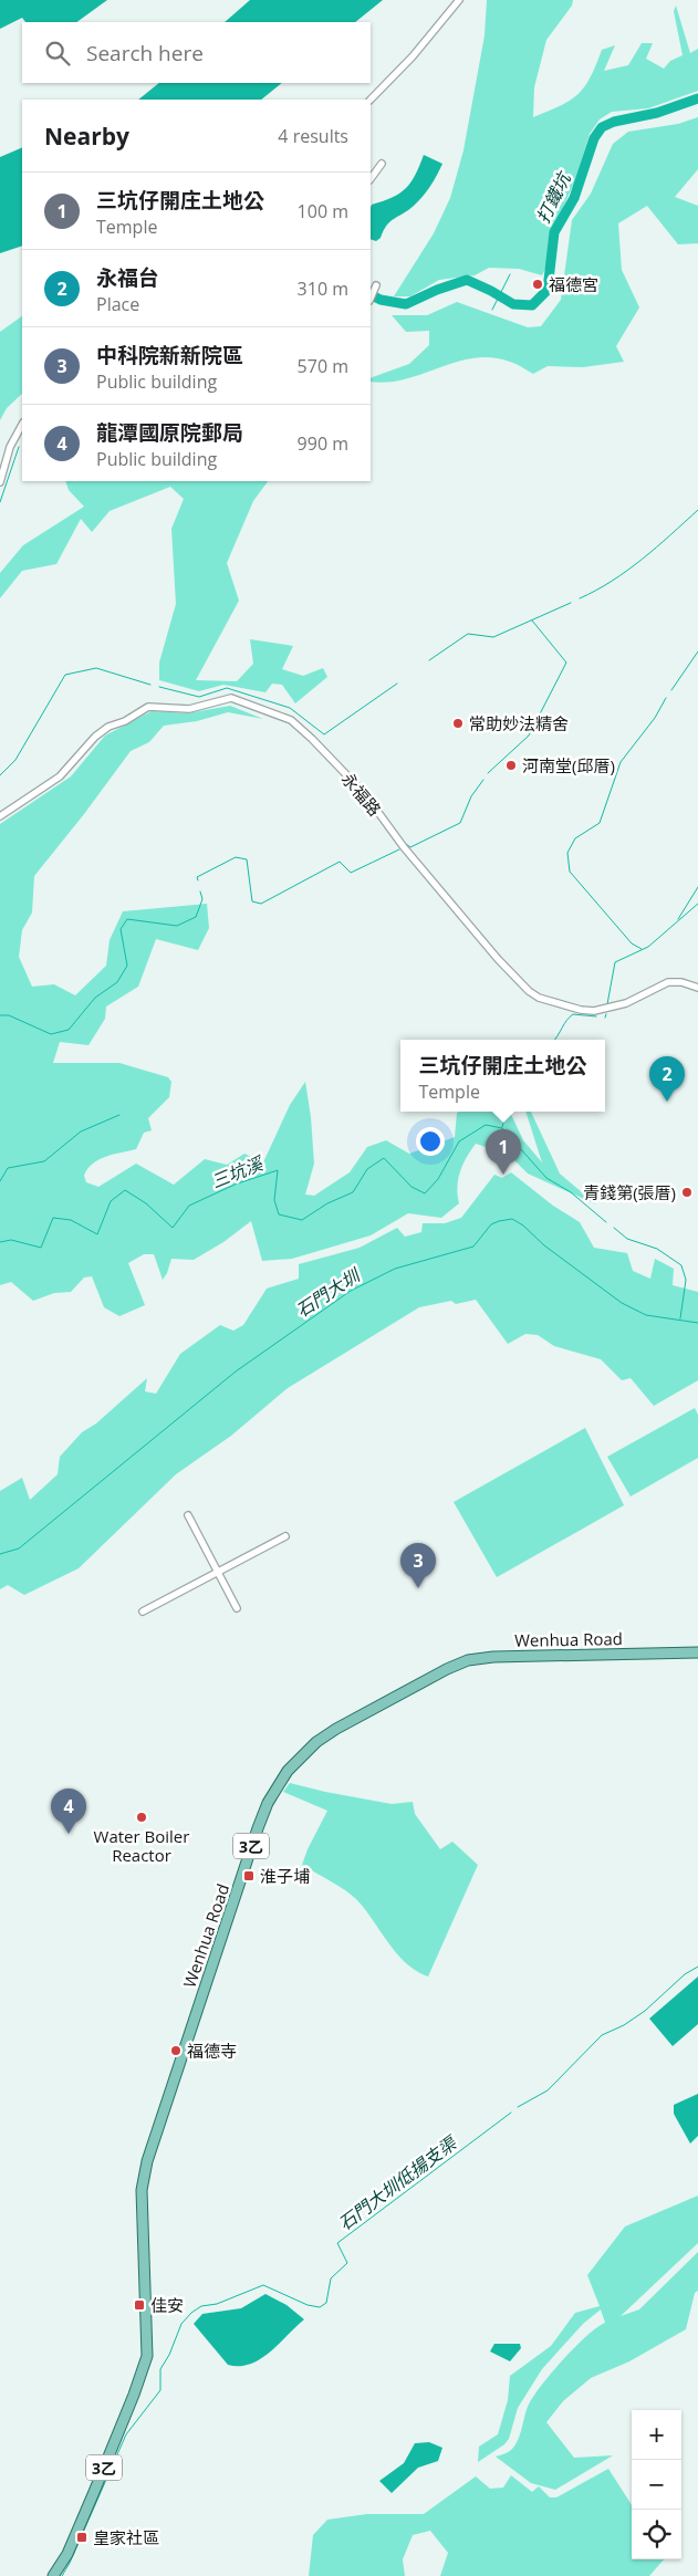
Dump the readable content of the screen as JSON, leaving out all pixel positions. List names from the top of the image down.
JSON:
{
  "streets": {
    "main road": ["Wenhua Road", "3乙"],
    "street": ["永福路"]
  },
  "water": [
    "打鐵坑",
    "三坑溪",
    "石門大圳",
    "石門大圳低揚支渠"
  ],
  "places": {
    "other": [
      "福德宮",
      "常助妙法精舍",
      "河南堂(邱厝)",
      "青錢第(張厝)",
      "Water Boiler Reactor",
      "福德寺"
    ],
    "transit": ["淮子埔", "佳安", "皇家社區"]
  },
  "page": {
    "search": "Search here",
    "heading": ["Nearby", "4 results"],
    "list": [
      {
        "mark": "1",
        "name": "三坑仔開庄土地公",
        "note": "Temple",
        "value": "100 m"
      },
      {
        "mark": "2",
        "name": "永福台",
        "note": "Place",
        "value": "310 m"
      },
      {
        "mark": "3",
        "name": "中科院新新院區",
        "note": "Public building",
        "value": "570 m"
      },
      {
        "mark": "4",
        "name": "龍潭國原院郵局",
        "note": "Public building",
        "value": "990 m"
      }
    ],
    "popup": ["三坑仔開庄土地公", "Temple"],
    "pins": [
      "2",
      "1",
      "3",
      "4"
    ],
    "map_buttons": ["+", "−"]
  }
}
